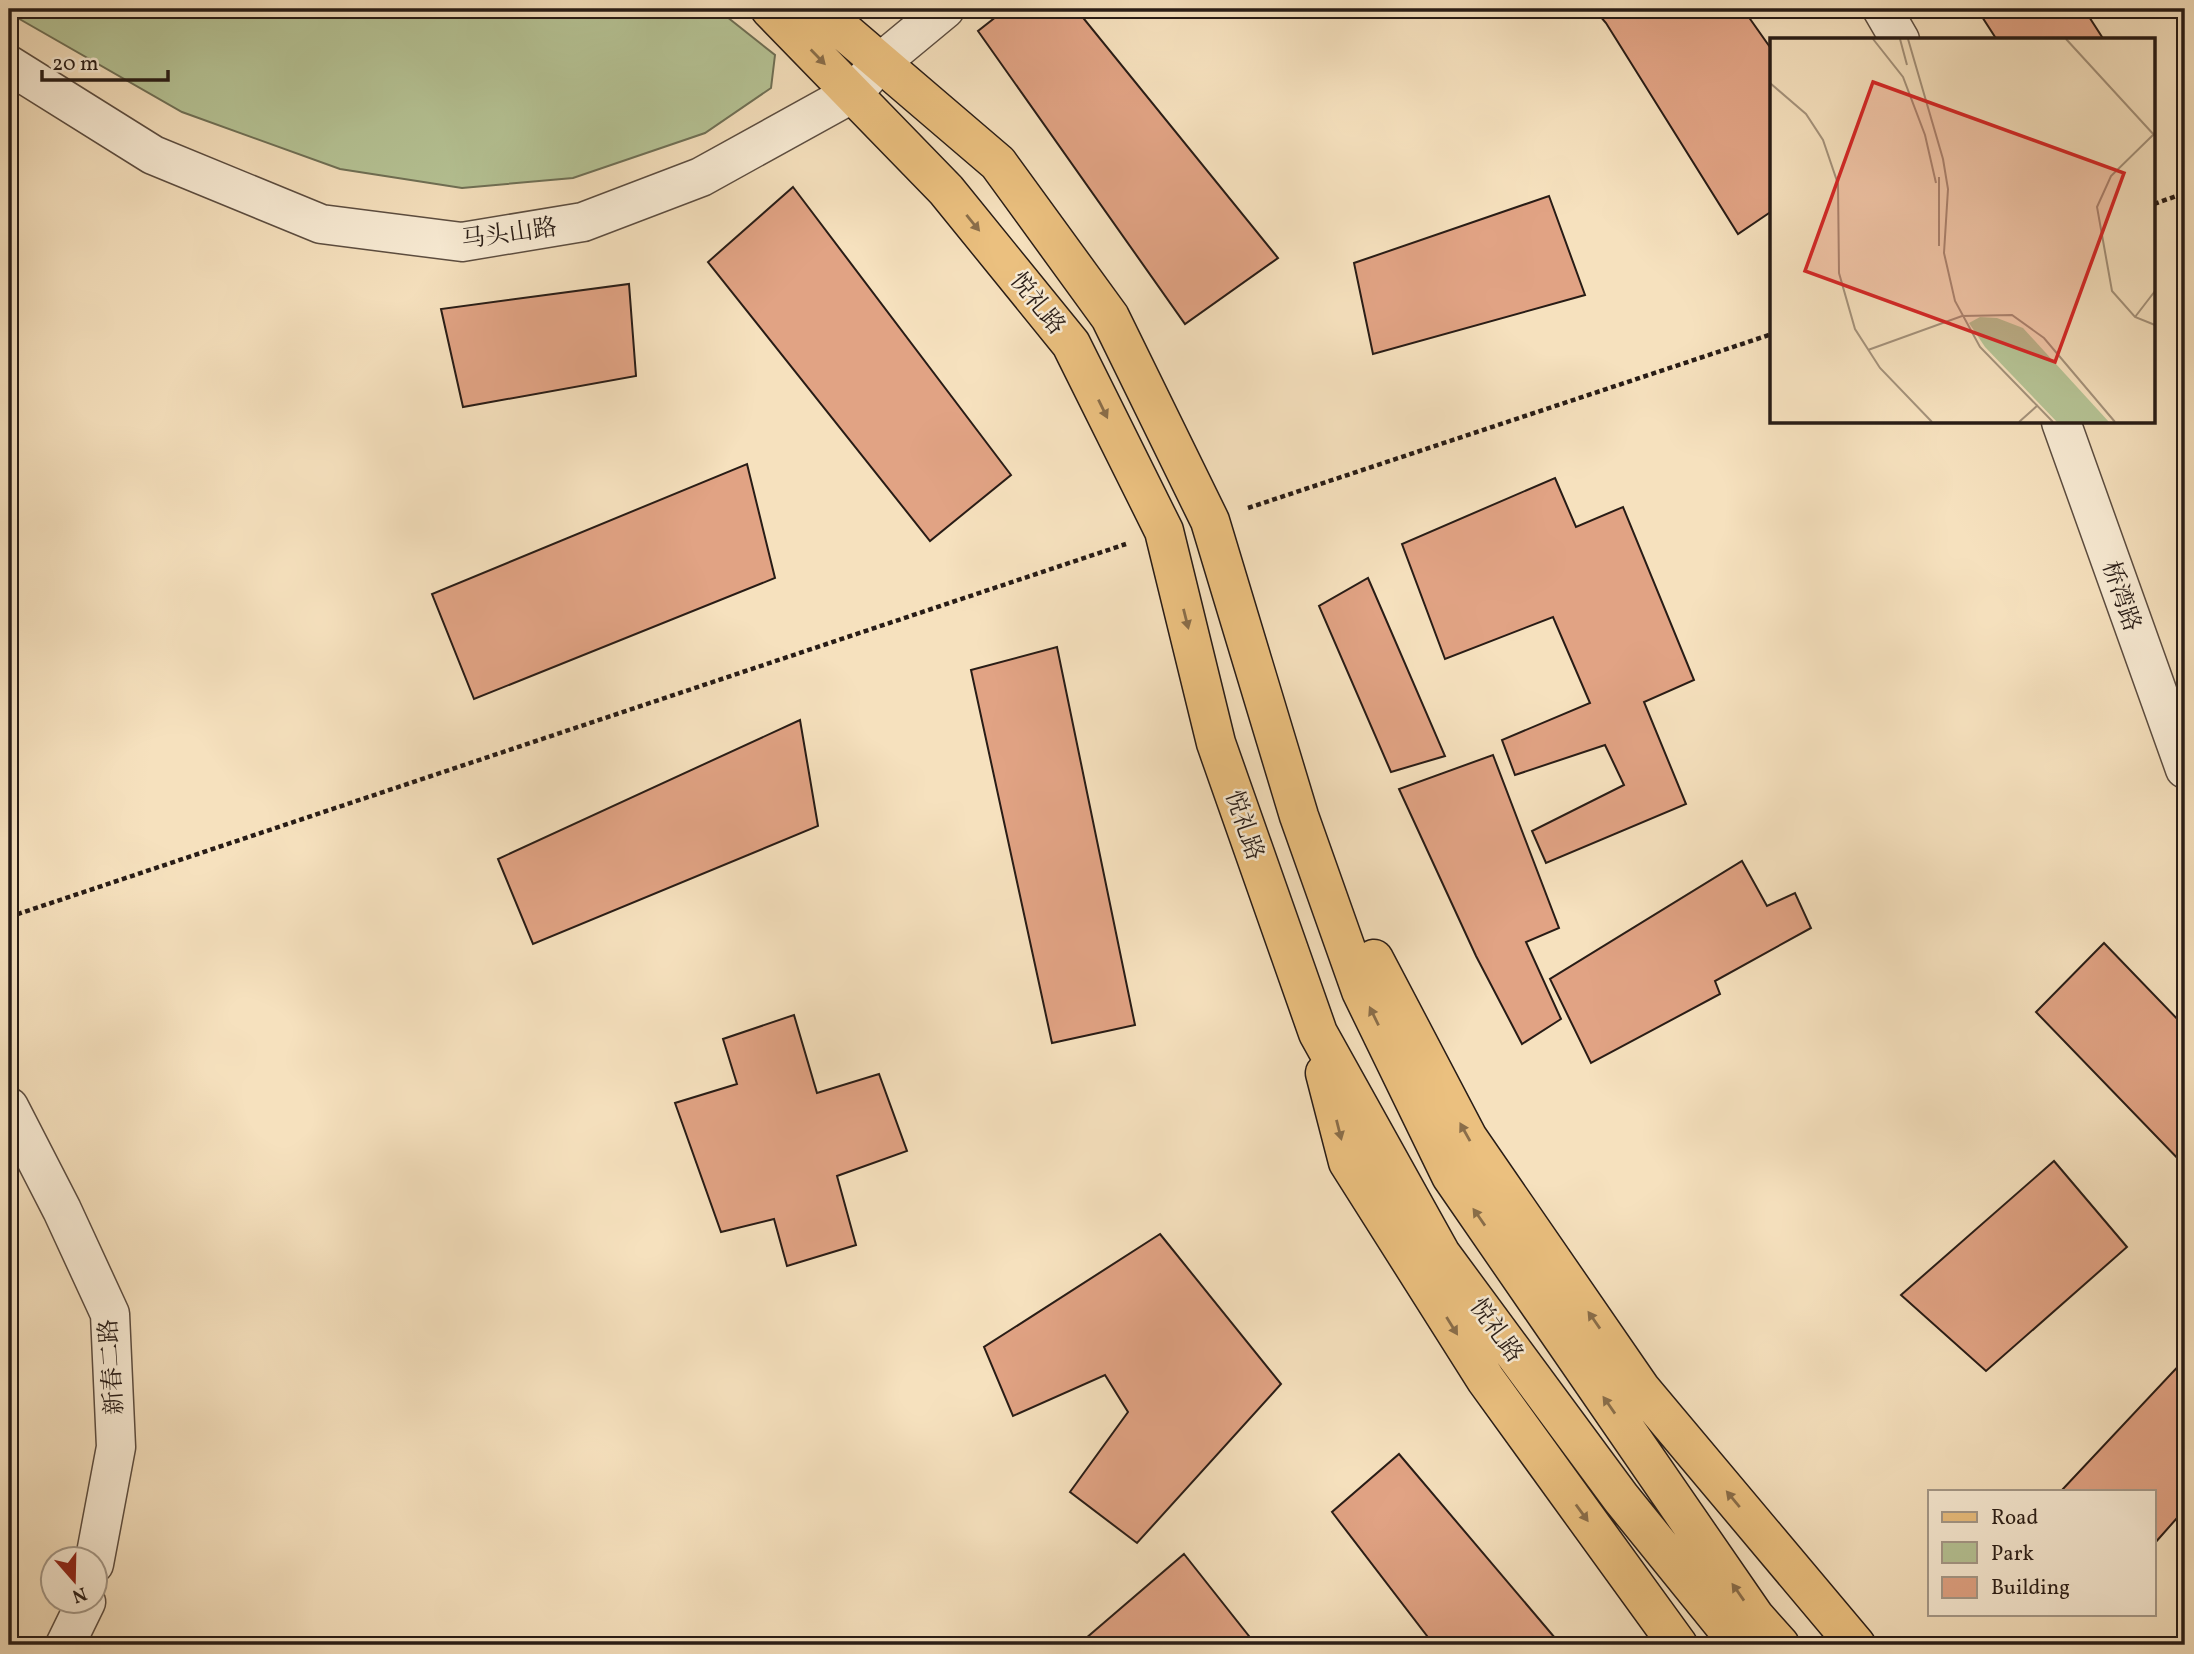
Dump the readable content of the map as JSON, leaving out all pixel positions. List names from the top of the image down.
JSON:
{
  "streets": {
    "main road": ["悦礼路"],
    "street": ["马头山路", "桥湾路", "新春二路"]
  },
  "crossings": [
    ["马头山路", "悦礼路"]
  ],
  "legend": ["Road", "Park", "Building"],
  "scale_bar": "20 m",
  "north": "bottom"
}
